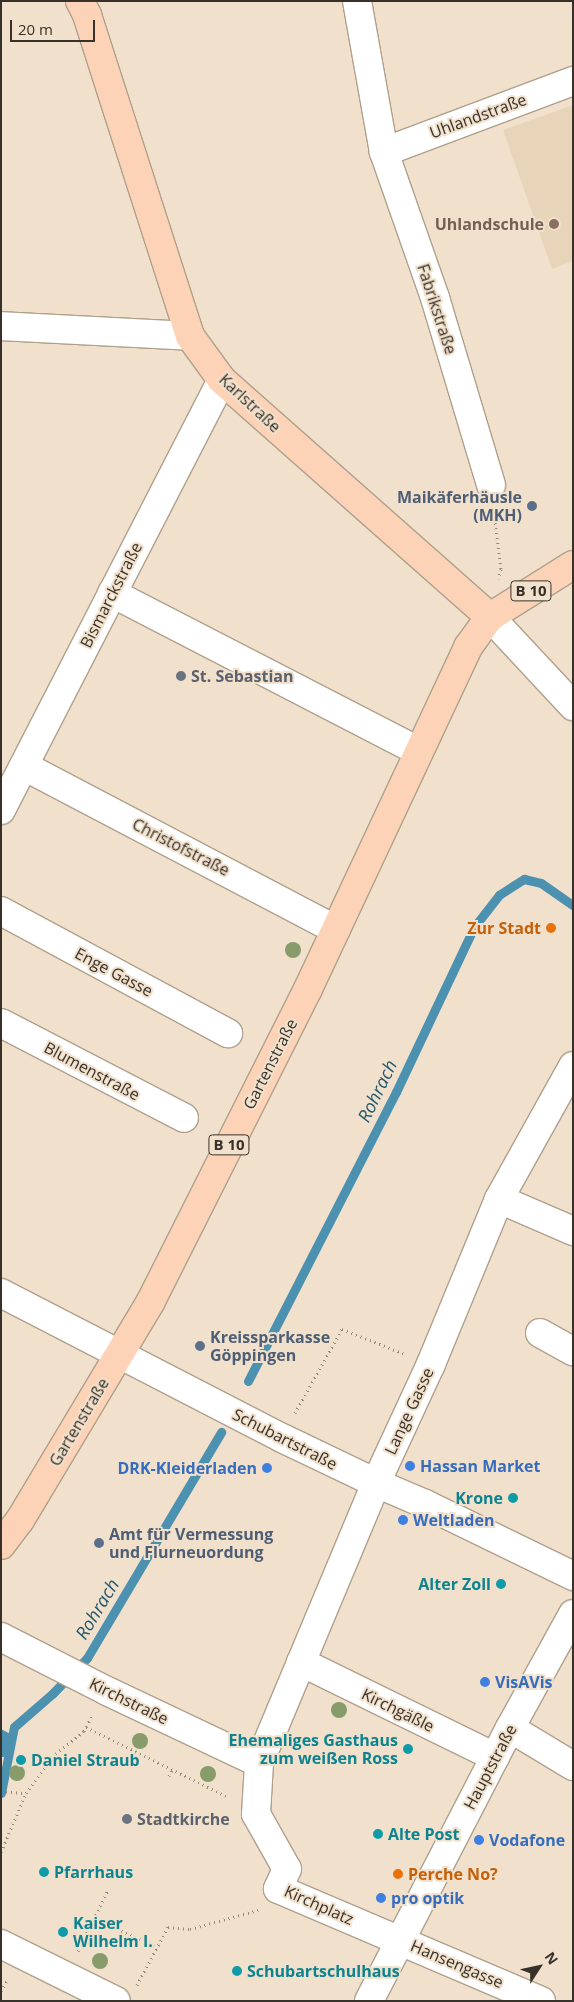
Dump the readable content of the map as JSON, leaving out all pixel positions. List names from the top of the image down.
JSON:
{
  "streets": {
    "main road": ["Karlstraße", "B 10", "Gartenstraße"],
    "street": [
      "Uhlandstraße",
      "Fabrikstraße",
      "Bismarckstraße",
      "Christofstraße",
      "Enge Gasse",
      "Blumenstraße",
      "Lange Gasse",
      "Schubartstraße",
      "Kirchstraße",
      "Kirchgäßle",
      "Hauptstraße",
      "Kirchplatz",
      "Hansengasse"
    ]
  },
  "crossings": [
    ["Uhlandstraße", "Fabrikstraße"],
    ["Karlstraße", "B 10"],
    ["Karlstraße", "Bismarckstraße"],
    ["Karlstraße", "Gartenstraße"],
    ["B 10", "Gartenstraße"],
    ["Bismarckstraße", "Christofstraße"],
    ["Christofstraße", "Gartenstraße"],
    ["Gartenstraße", "Schubartstraße"],
    ["Lange Gasse", "Schubartstraße"],
    ["Lange Gasse", "Kirchstraße"],
    ["Lange Gasse", "Kirchgäßle"],
    ["Kirchgäßle", "Hauptstraße"],
    ["Hauptstraße", "Kirchplatz"],
    ["Hauptstraße", "Hansengasse"],
    ["Kirchplatz", "Hansengasse"]
  ],
  "water": ["Rohrach"],
  "places": [
    "Uhlandschule",
    "Maikäferhäusle (MKH)",
    "St. Sebastian",
    "Zur Stadt",
    "Kreissparkasse Göppingen",
    "Hassan Market",
    "DRK-Kleiderladen",
    "Krone",
    "Weltladen",
    "Amt für Vermessung und Flurneuordung",
    "Alter Zoll",
    "VisAVis",
    "Ehemaliges Gasthaus zum weißen Ross",
    "Daniel Straub",
    "Stadtkirche",
    "Alte Post",
    "Vodafone",
    "Pfarrhaus",
    "Perche No?",
    "pro optik",
    "Kaiser Wilhelm I.",
    "Schubartschulhaus"
  ],
  "scale_bar": "20 m",
  "north": "top right"
}
